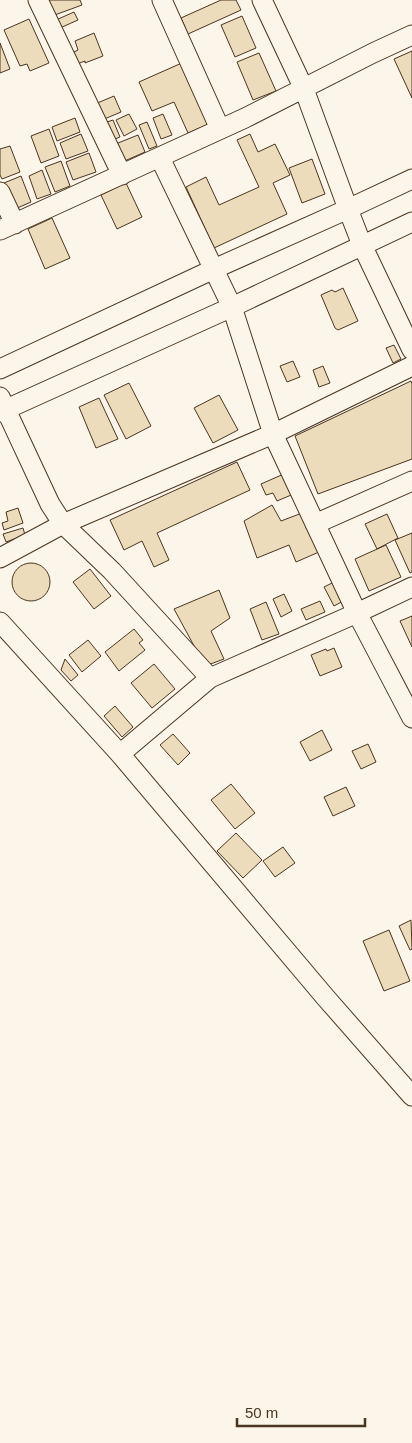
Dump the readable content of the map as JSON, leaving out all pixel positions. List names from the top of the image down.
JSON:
{
  "scale_bar": "50 m"
}
